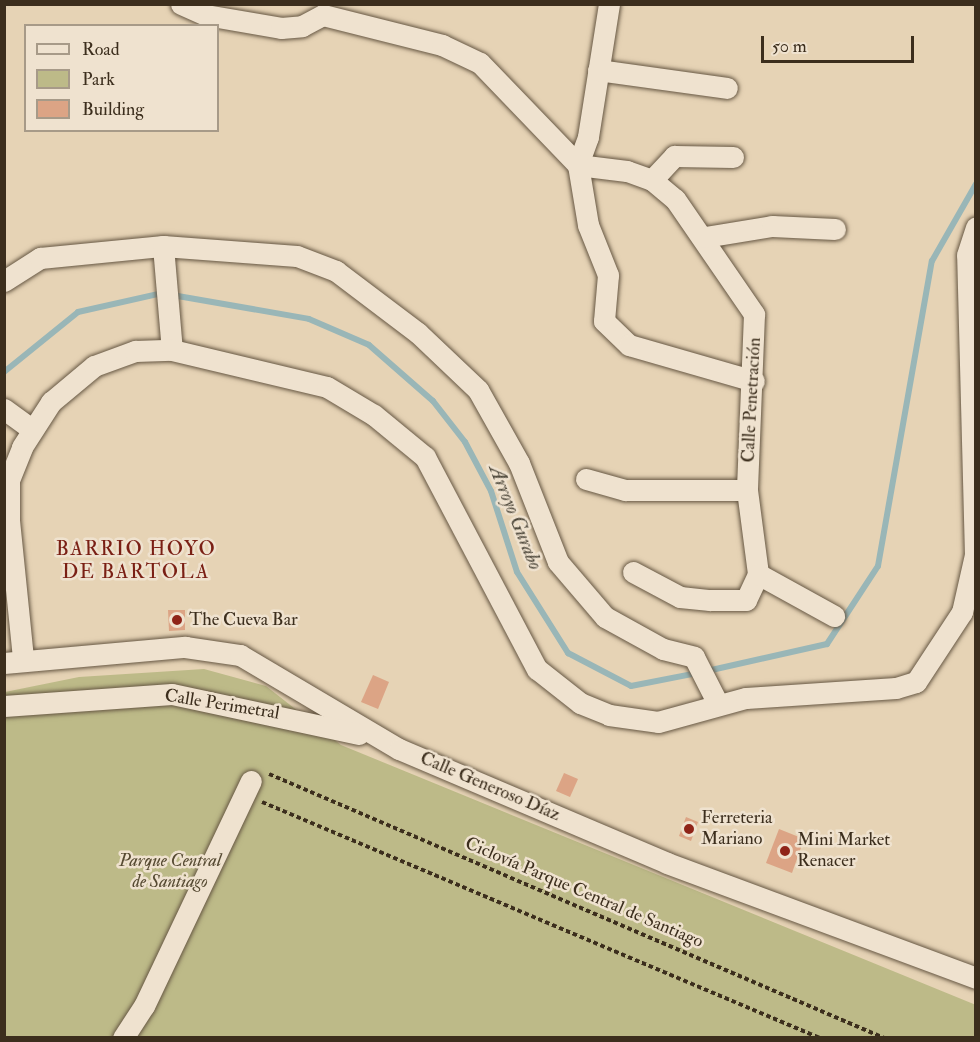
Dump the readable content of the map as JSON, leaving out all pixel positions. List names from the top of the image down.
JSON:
{
  "streets": {
    "street": ["Calle Penetración", "Calle Perimetral", "Calle Generoso Díaz"],
    "path": ["Ciclovía Parque Central de Santiago"]
  },
  "crossings": [
    ["Calle Perimetral", "Calle Generoso Díaz"]
  ],
  "districts": ["BARRIO HOYO DE BARTOLA"],
  "water": ["Arroyo Gurabo"],
  "parks": ["Parque Central de Santiago"],
  "places": ["The Cueva Bar", "Ferreteria Mariano", "Mini Market Renacer"],
  "legend": ["Road", "Park", "Building"],
  "scale_bar": "50 m"
}
